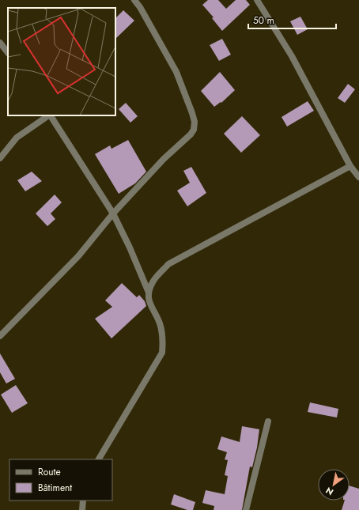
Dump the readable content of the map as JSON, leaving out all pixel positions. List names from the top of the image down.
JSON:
{
  "legend": ["Route", "Bâtiment"],
  "scale_bar": "50 m",
  "north": "bottom left"
}
